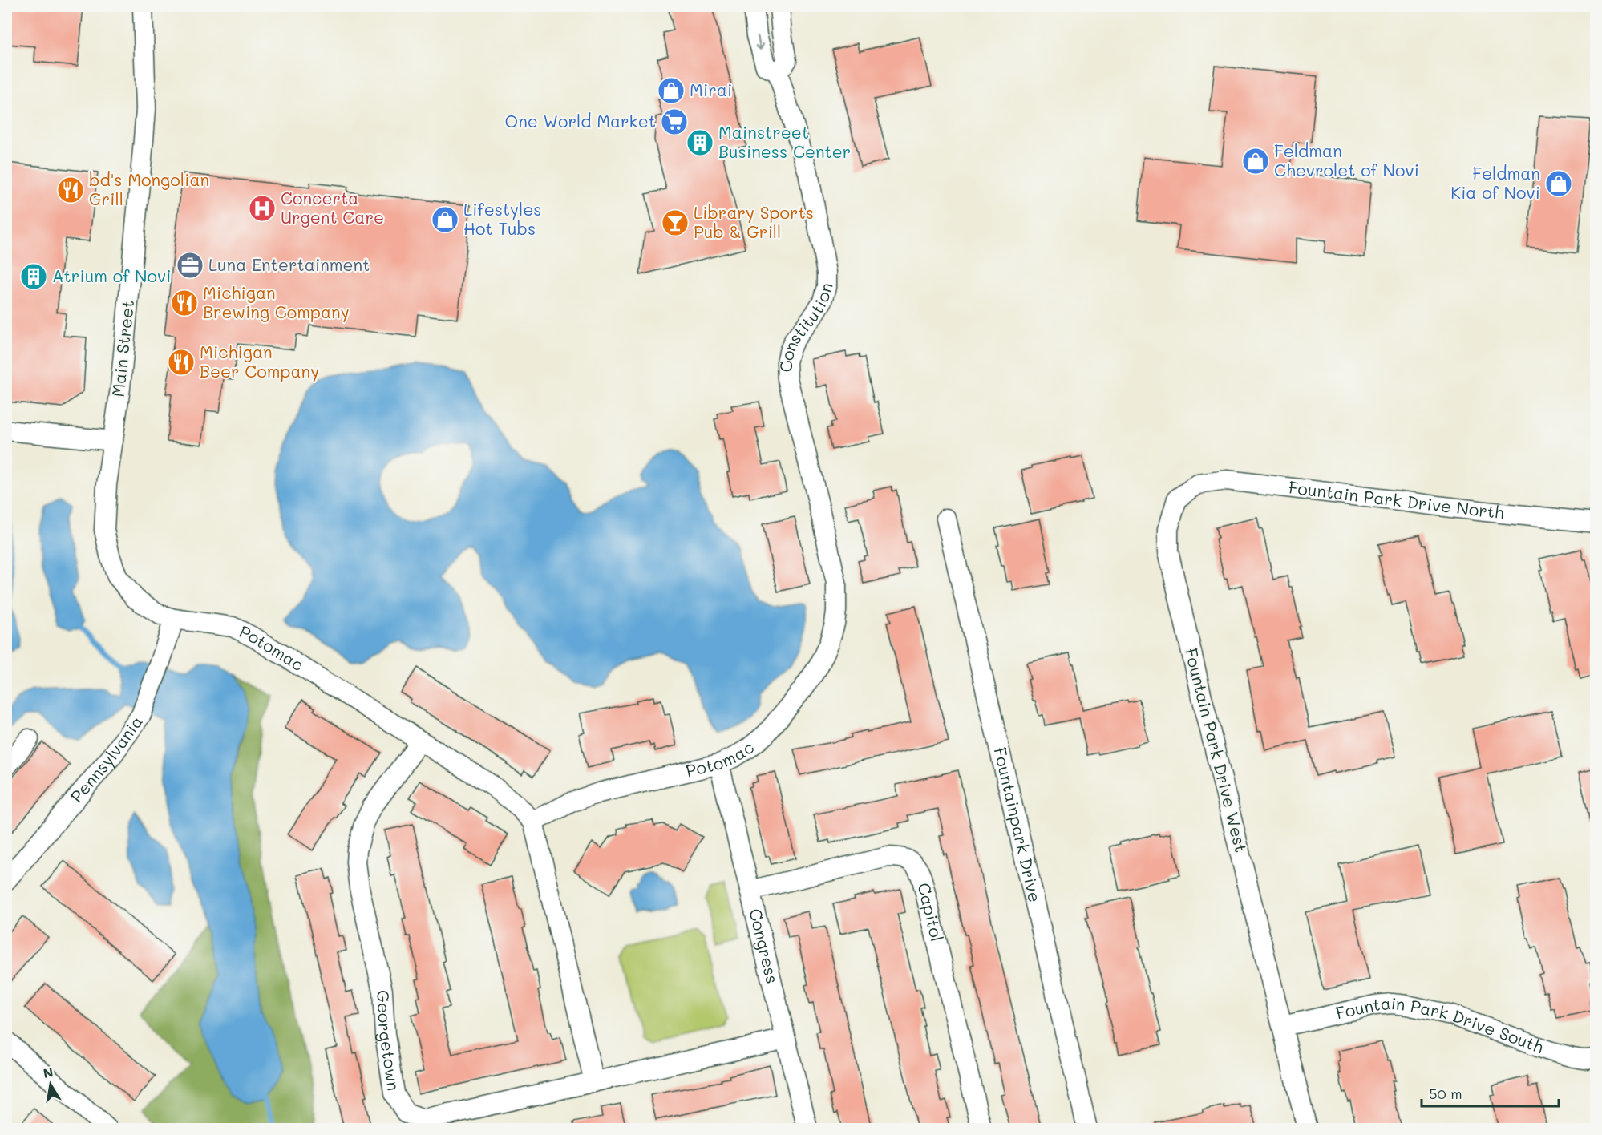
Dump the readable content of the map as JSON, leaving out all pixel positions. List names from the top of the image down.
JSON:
{
  "streets": {
    "street": [
      "Constitution",
      "Main Street",
      "Fountain Park Drive North",
      "Potomac",
      "Fountain Park Drive West",
      "Pennsylvania",
      "Fountainpark Drive",
      "Capitol",
      "Congress",
      "Fountain Park Drive South",
      "Georgetown"
    ]
  },
  "crossings": [
    ["Constitution", "Potomac"],
    ["Main Street", "Potomac"],
    ["Fountain Park Drive North", "Fountain Park Drive West"],
    ["Potomac", "Pennsylvania"],
    ["Potomac", "Congress"],
    ["Potomac", "Georgetown"],
    ["Fountain Park Drive West", "Fountain Park Drive South"],
    ["Capitol", "Congress"],
    ["Congress", "Georgetown"]
  ],
  "places": {
    "shop": [
      "Mirai",
      "Feldman Chevrolet of Novi",
      "Feldman Kia of Novi",
      "Lifestyles Hot Tubs"
    ],
    "supermarket": ["One World Market"],
    "building": ["Mainstreet Business Center", "Atrium of Novi"],
    "restaurant": ["bd's Mongolian Grill", "Michigan Brewing Company", "Michigan Beer Company"],
    "hospital": ["Concerta Urgent Care"],
    "bar": ["Library Sports Pub & Grill"],
    "office": ["Luna Entertainment"]
  },
  "scale_bar": "50 m",
  "north": "top"
}
